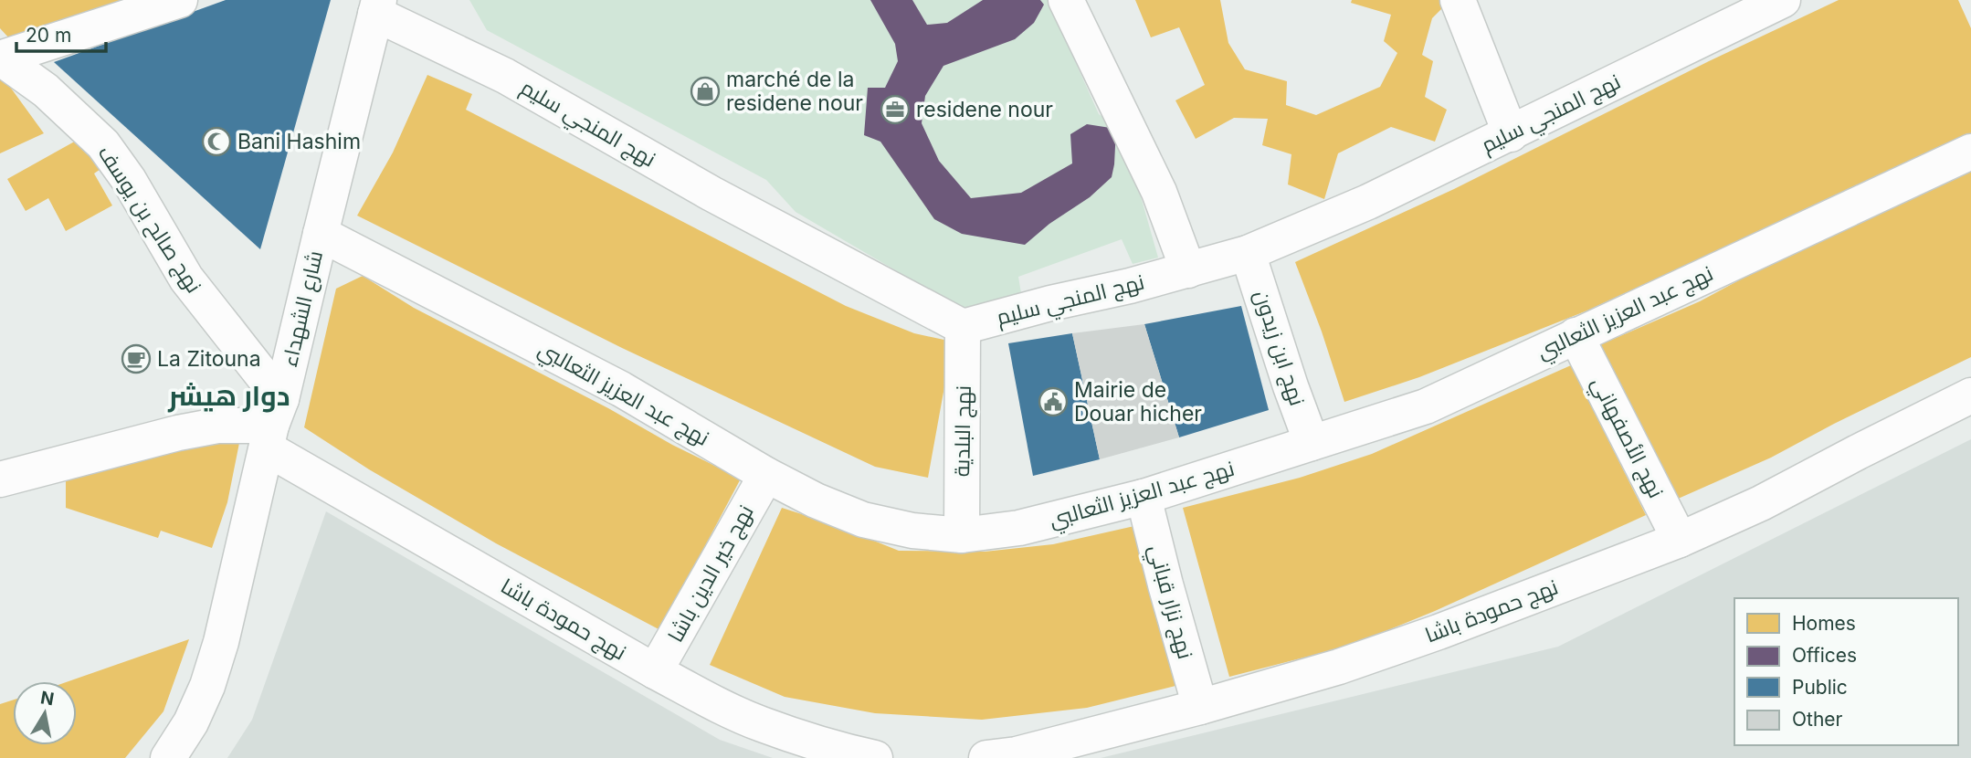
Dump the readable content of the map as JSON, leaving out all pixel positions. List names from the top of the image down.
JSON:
{
  "streets": {
    "street": [
      "نهج المنجي سليم",
      "نهج صالح بن يوسف",
      "شارع الشهداء",
      "نهج عبد العزيز الثعالبي",
      "نهج ابن زيدون",
      "نهج البلدية",
      "نهج الأصفهاني",
      "نهج خير الدين باشا",
      "نهج نزار قباني",
      "نهج حمودة باشا"
    ]
  },
  "crossings": [
    ["نهج المنجي سليم", "شارع الشهداء"],
    ["نهج المنجي سليم", "نهج ابن زيدون"],
    ["نهج المنجي سليم", "نهج البلدية"],
    ["نهج صالح بن يوسف", "شارع الشهداء"],
    ["نهج صالح بن يوسف", "نهج حمودة باشا"],
    ["شارع الشهداء", "نهج عبد العزيز الثعالبي"],
    ["شارع الشهداء", "نهج حمودة باشا"],
    ["نهج عبد العزيز الثعالبي", "نهج ابن زيدون"],
    ["نهج عبد العزيز الثعالبي", "نهج البلدية"],
    ["نهج عبد العزيز الثعالبي", "نهج الأصفهاني"],
    ["نهج عبد العزيز الثعالبي", "نهج خير الدين باشا"],
    ["نهج عبد العزيز الثعالبي", "نهج نزار قباني"],
    ["نهج الأصفهاني", "نهج حمودة باشا"],
    ["نهج خير الدين باشا", "نهج حمودة باشا"],
    ["نهج نزار قباني", "نهج حمودة باشا"]
  ],
  "districts": ["دوار هيشر"],
  "places": {
    "shop": ["marché de la residene nour"],
    "office": ["residene nour"],
    "mosque": ["Bani Hashim"],
    "cafe": ["La Zitouna"],
    "public building": ["Mairie de Douar hicher"]
  },
  "legend": [
    "Homes",
    "Offices",
    "Public",
    "Other"
  ],
  "scale_bar": "20 m",
  "north": "top"
}
